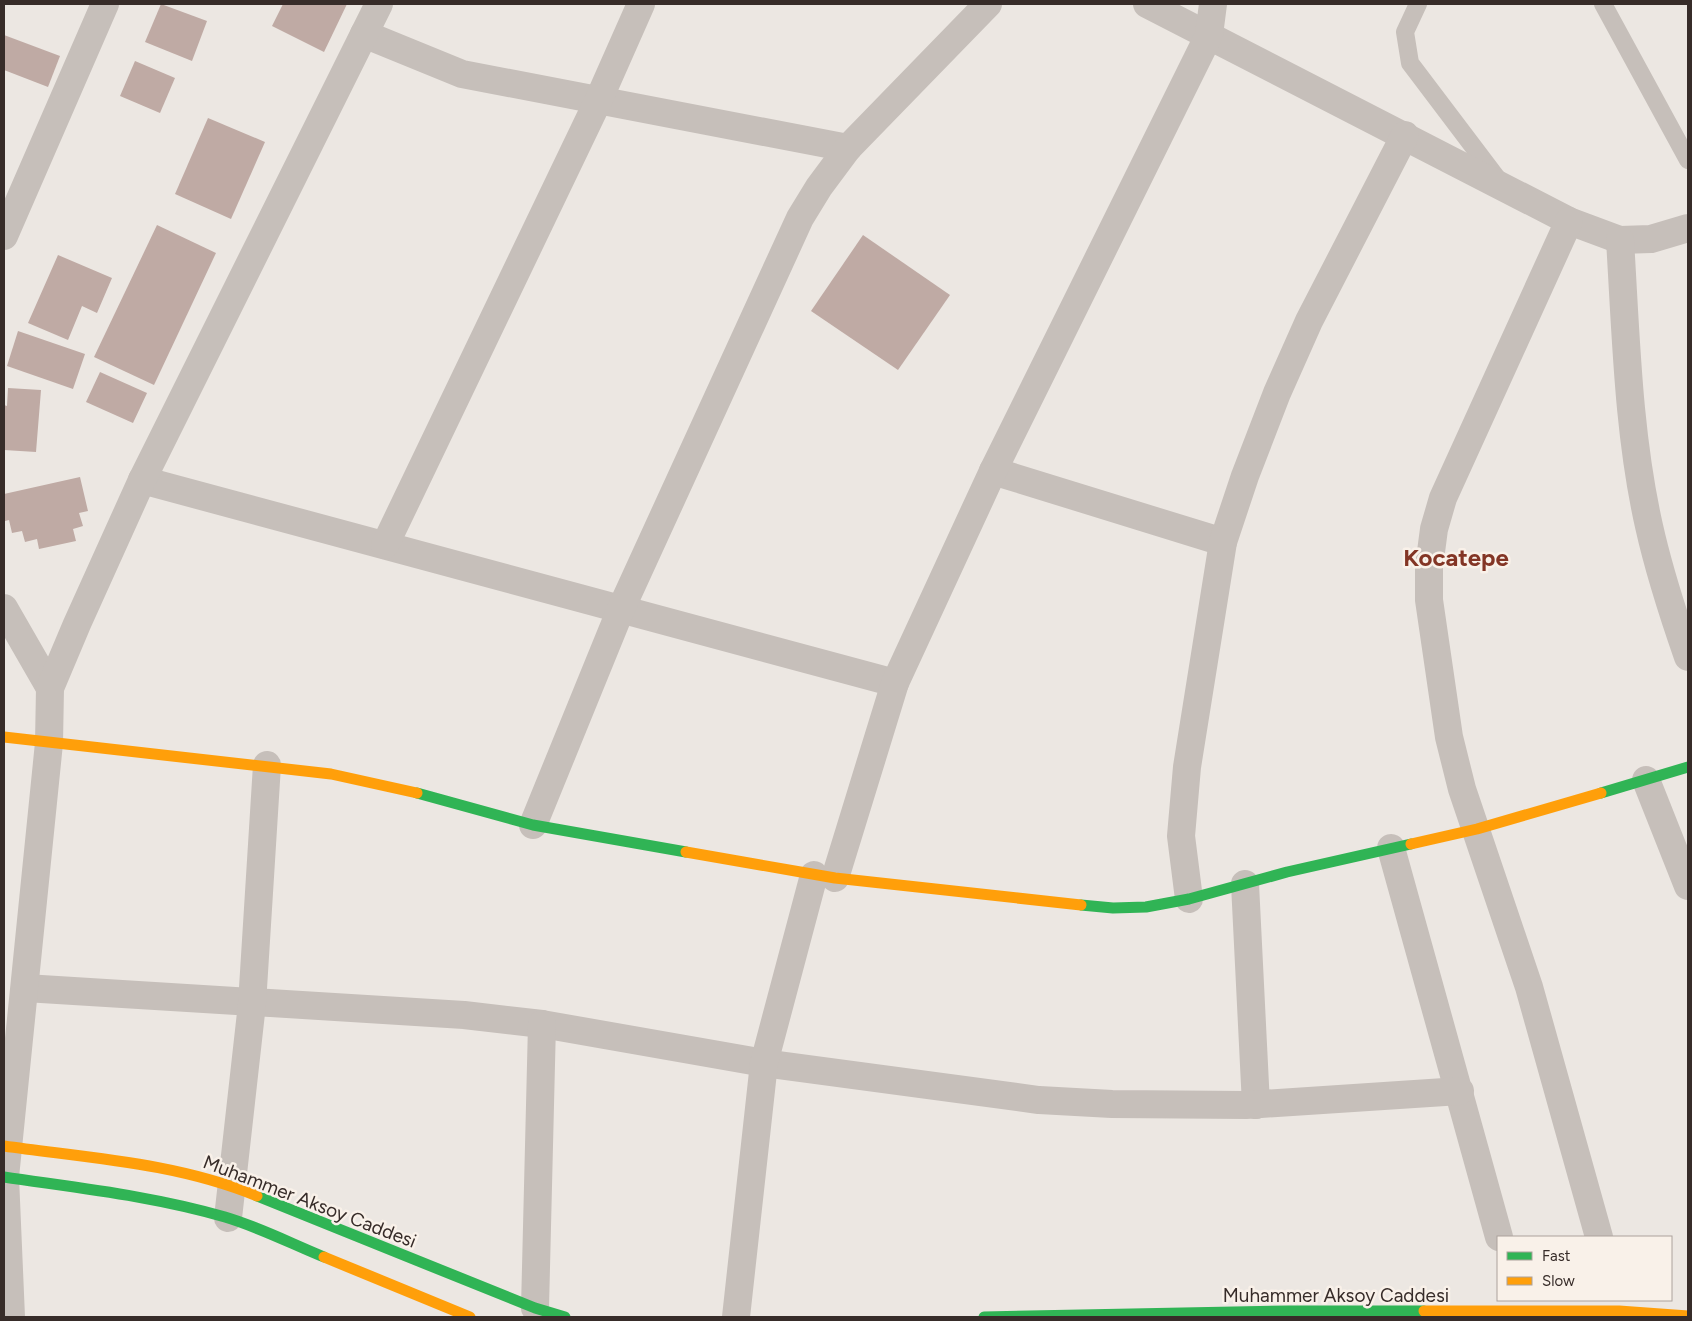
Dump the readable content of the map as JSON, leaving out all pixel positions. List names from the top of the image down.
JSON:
{
  "streets": {
    "main road": ["Muhammer Aksoy Caddesi"]
  },
  "districts": ["Kocatepe"],
  "legend": ["Fast", "Slow"]
}
